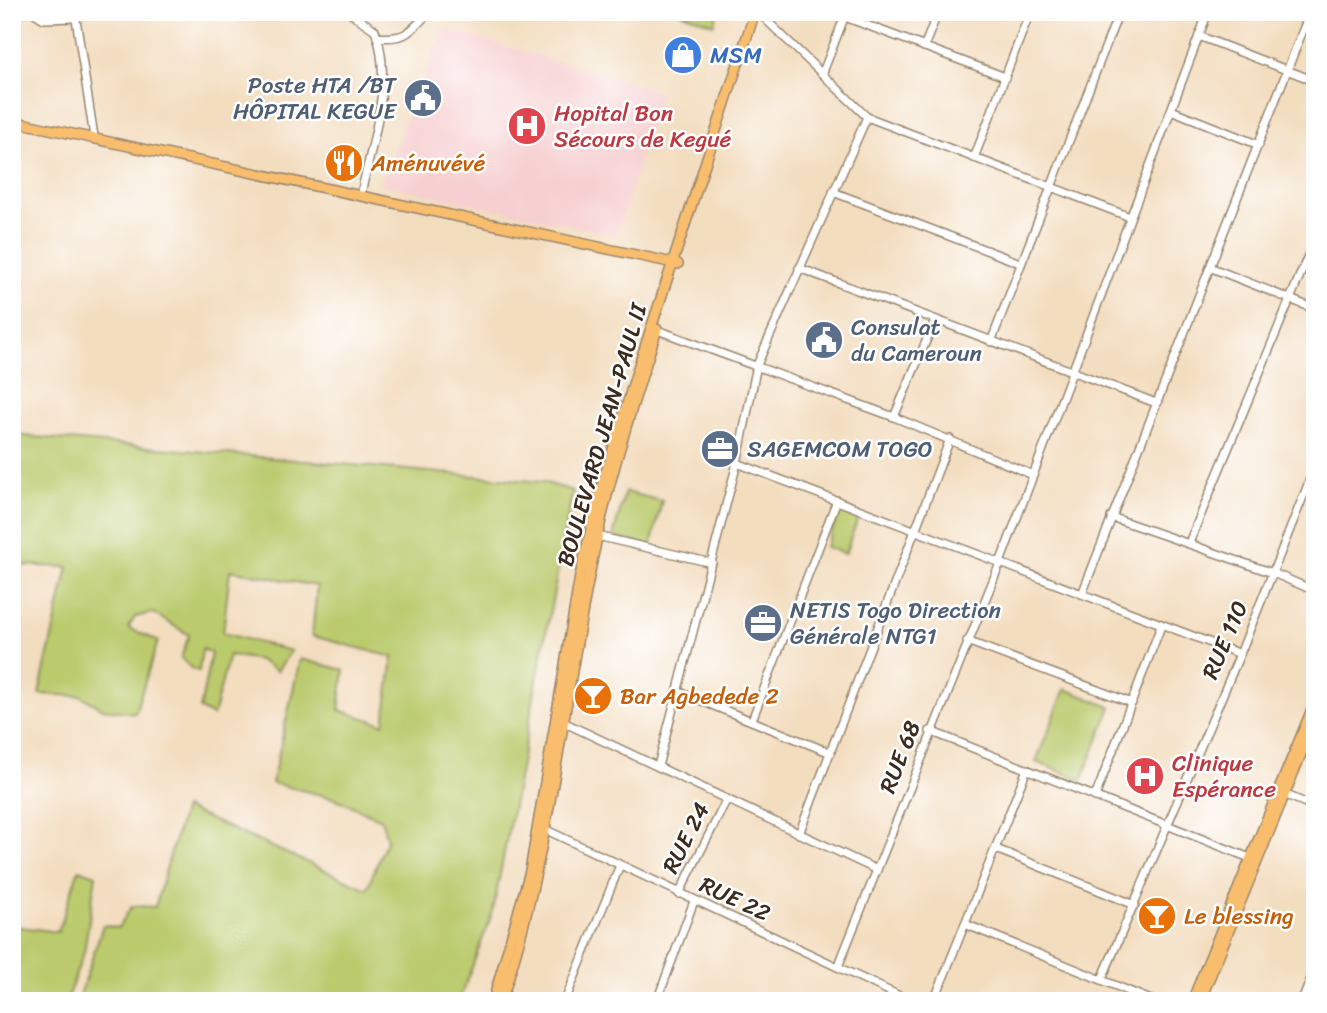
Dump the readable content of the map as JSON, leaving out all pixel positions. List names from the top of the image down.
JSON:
{
  "streets": {
    "main road": ["BOULEVARD JEAN-PAUL II"],
    "street": [
      "RUE 110",
      "RUE 68",
      "RUE 24",
      "RUE 22"
    ]
  },
  "crossings": [
    ["BOULEVARD JEAN-PAUL II", "RUE 22"],
    ["RUE 68", "RUE 22"],
    ["RUE 24", "RUE 22"]
  ],
  "places": {
    "shop": ["MSM"],
    "public building": ["Poste HTA /BT HÔPITAL KEGUE", "Consulat du Cameroun"],
    "hospital": ["Hopital Bon Sécours de Kegué", "Clinique Espérance"],
    "restaurant": ["Aménuvévé"],
    "office": ["SAGEMCOM TOGO", "NETIS Togo Direction Générale NTG1"],
    "bar": ["Bar Agbedede 2", "Le blessing"]
  }
}
